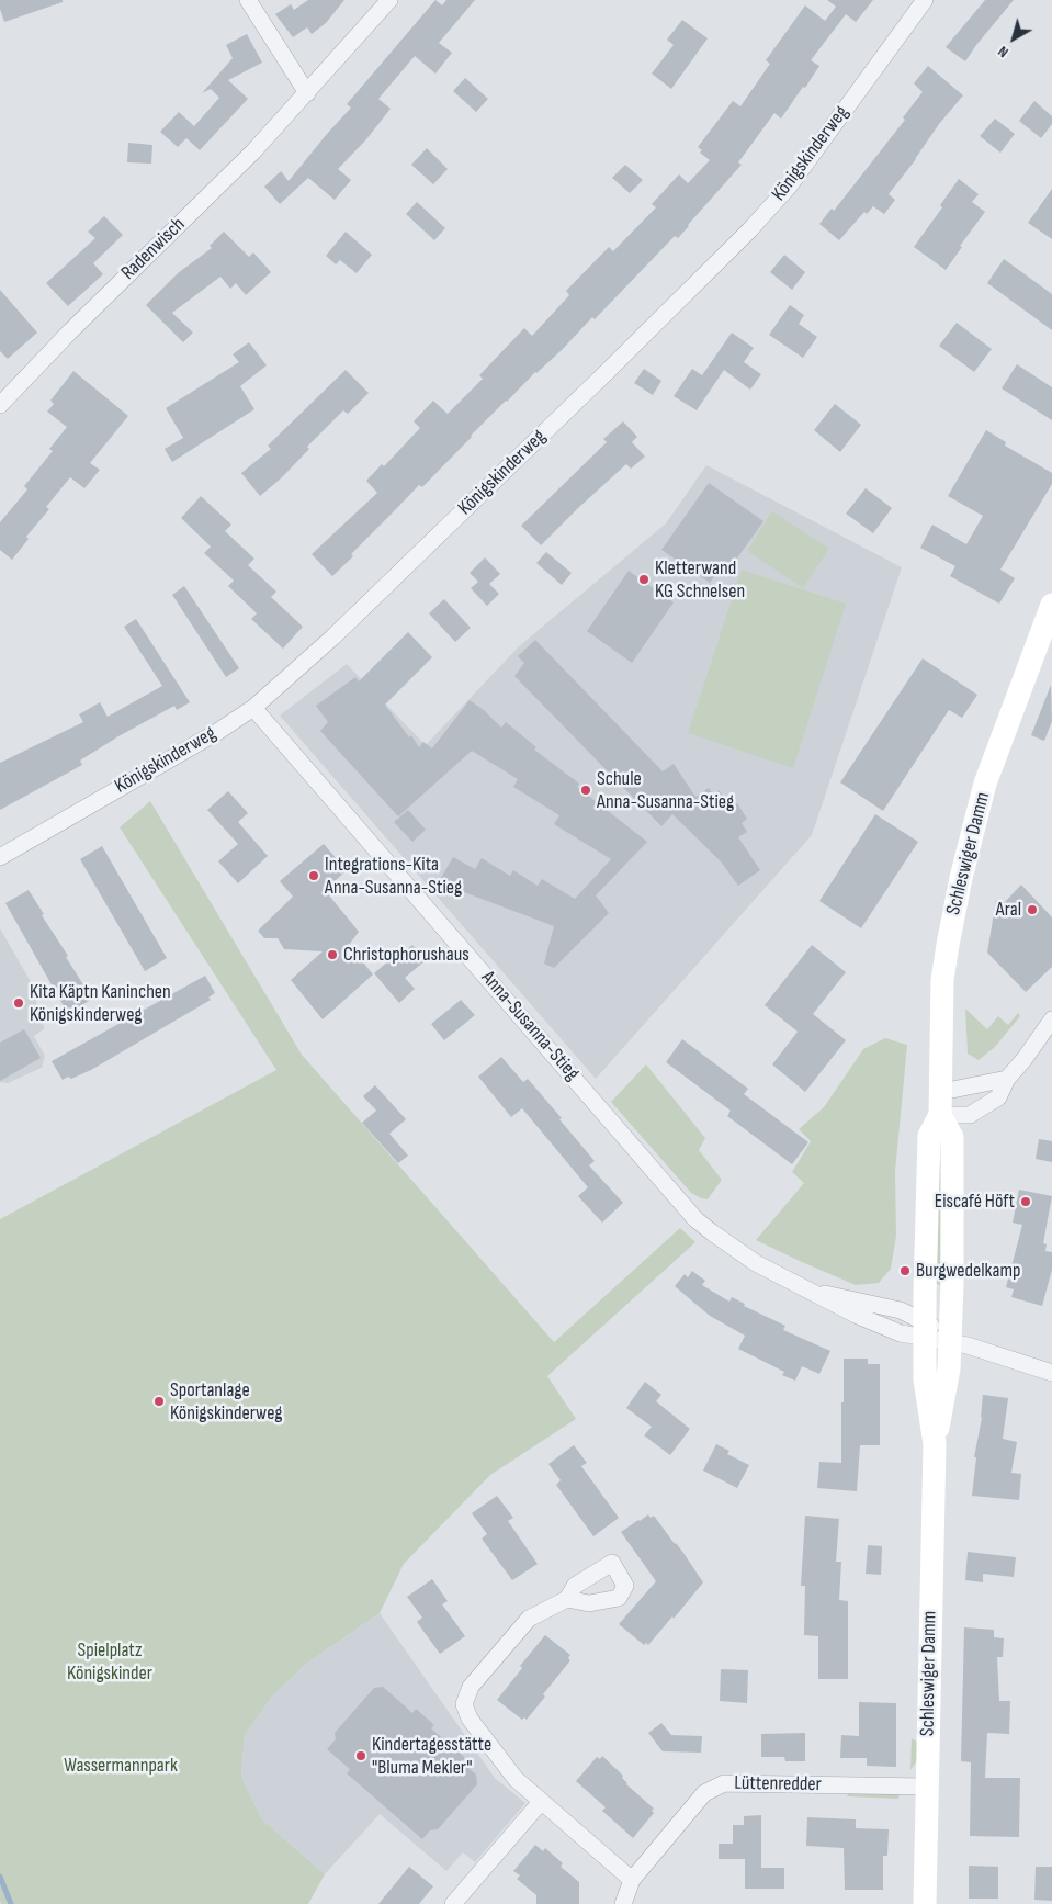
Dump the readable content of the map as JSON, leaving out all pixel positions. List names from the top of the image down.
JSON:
{
  "streets": {
    "main road": ["Schleswiger Damm"],
    "street": [
      "Königskinderweg",
      "Radenwisch",
      "Anna-Susanna-Stieg",
      "Lüttenredder"
    ]
  },
  "crossings": [
    ["Königskinderweg", "Anna-Susanna-Stieg"],
    ["Schleswiger Damm", "Anna-Susanna-Stieg"],
    ["Schleswiger Damm", "Lüttenredder"]
  ],
  "parks": ["Spielplatz Königskinder", "Wassermannpark"],
  "places": [
    "Kletterwand KG Schnelsen",
    "Schule Anna-Susanna-Stieg",
    "Integrations-Kita Anna-Susanna-Stieg",
    "Aral",
    "Christophorushaus",
    "Kita Käptn Kaninchen Königskinderweg",
    "Eiscafé Höft",
    "Burgwedelkamp",
    "Sportanlage Königskinderweg",
    "Kindertagesstätte \"Bluma Mekler\""
  ],
  "north": "bottom left"
}
